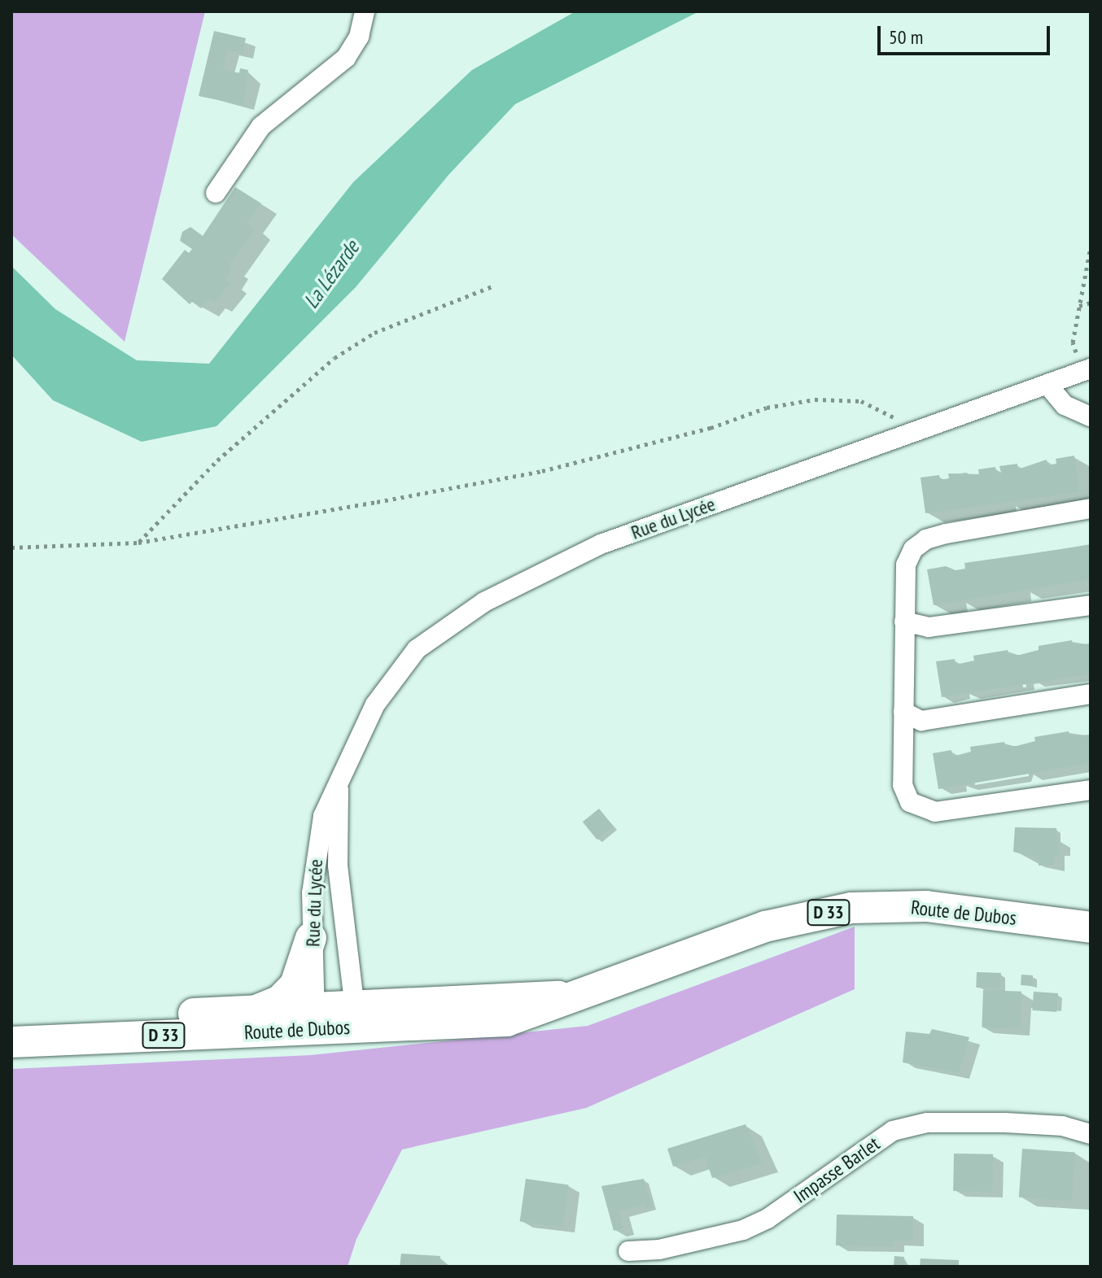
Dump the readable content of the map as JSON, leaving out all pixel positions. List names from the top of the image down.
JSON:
{
  "streets": {
    "main road": ["D 33", "Route de Dubos"],
    "street": ["Rue du Lycée", "Impasse Barlet"]
  },
  "crossings": [
    ["Rue du Lycée", "Route de Dubos"]
  ],
  "water": ["La Lézarde"],
  "scale_bar": "50 m"
}
